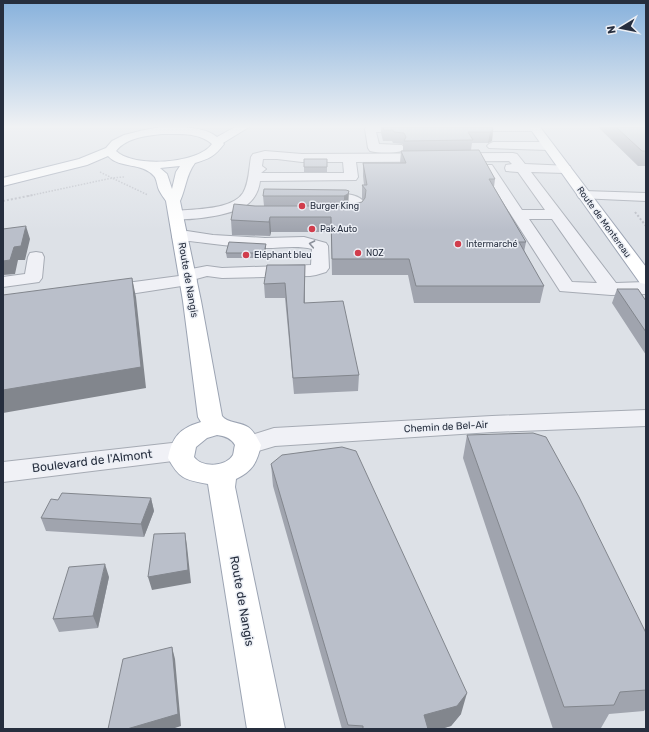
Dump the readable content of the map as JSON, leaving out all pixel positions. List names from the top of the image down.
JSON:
{
  "streets": {
    "main road": ["Route de Montereau", "Route de Nangis"],
    "street": ["Chemin de Bel-Air", "Boulevard de l'Almont"]
  },
  "crossings": [
    ["Route de Nangis", "Chemin de Bel-Air"],
    ["Route de Nangis", "Boulevard de l'Almont"],
    ["Chemin de Bel-Air", "Boulevard de l'Almont"]
  ],
  "places": [
    "Burger King",
    "Pak Auto",
    "Intermarché",
    "NOZ",
    "Eléphant bleu"
  ],
  "north": "left"
}
